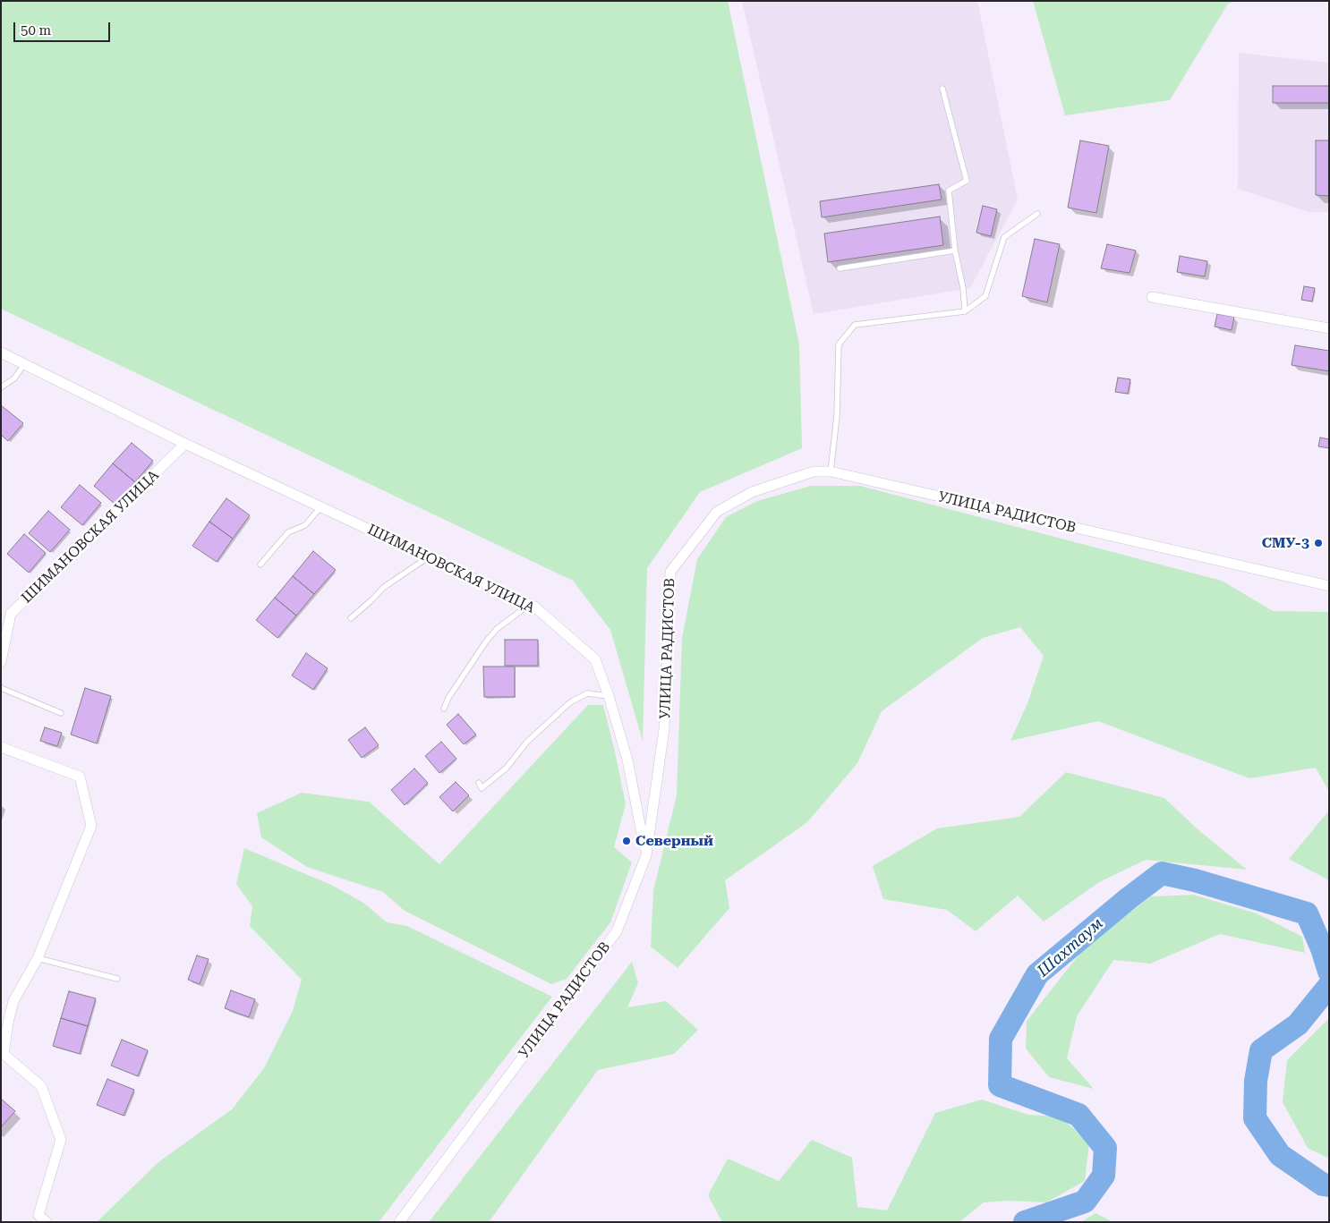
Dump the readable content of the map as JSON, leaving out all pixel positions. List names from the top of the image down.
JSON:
{
  "streets": {
    "street": ["УЛИЦА РАДИСТОВ", "ШИМАНОВСКАЯ УЛИЦА"]
  },
  "crossings": [
    ["УЛИЦА РАДИСТОВ", "ШИМАНОВСКАЯ УЛИЦА"]
  ],
  "water": ["Шахтаум"],
  "places": ["СМУ-3", "Северный"],
  "scale_bar": "50 m"
}
